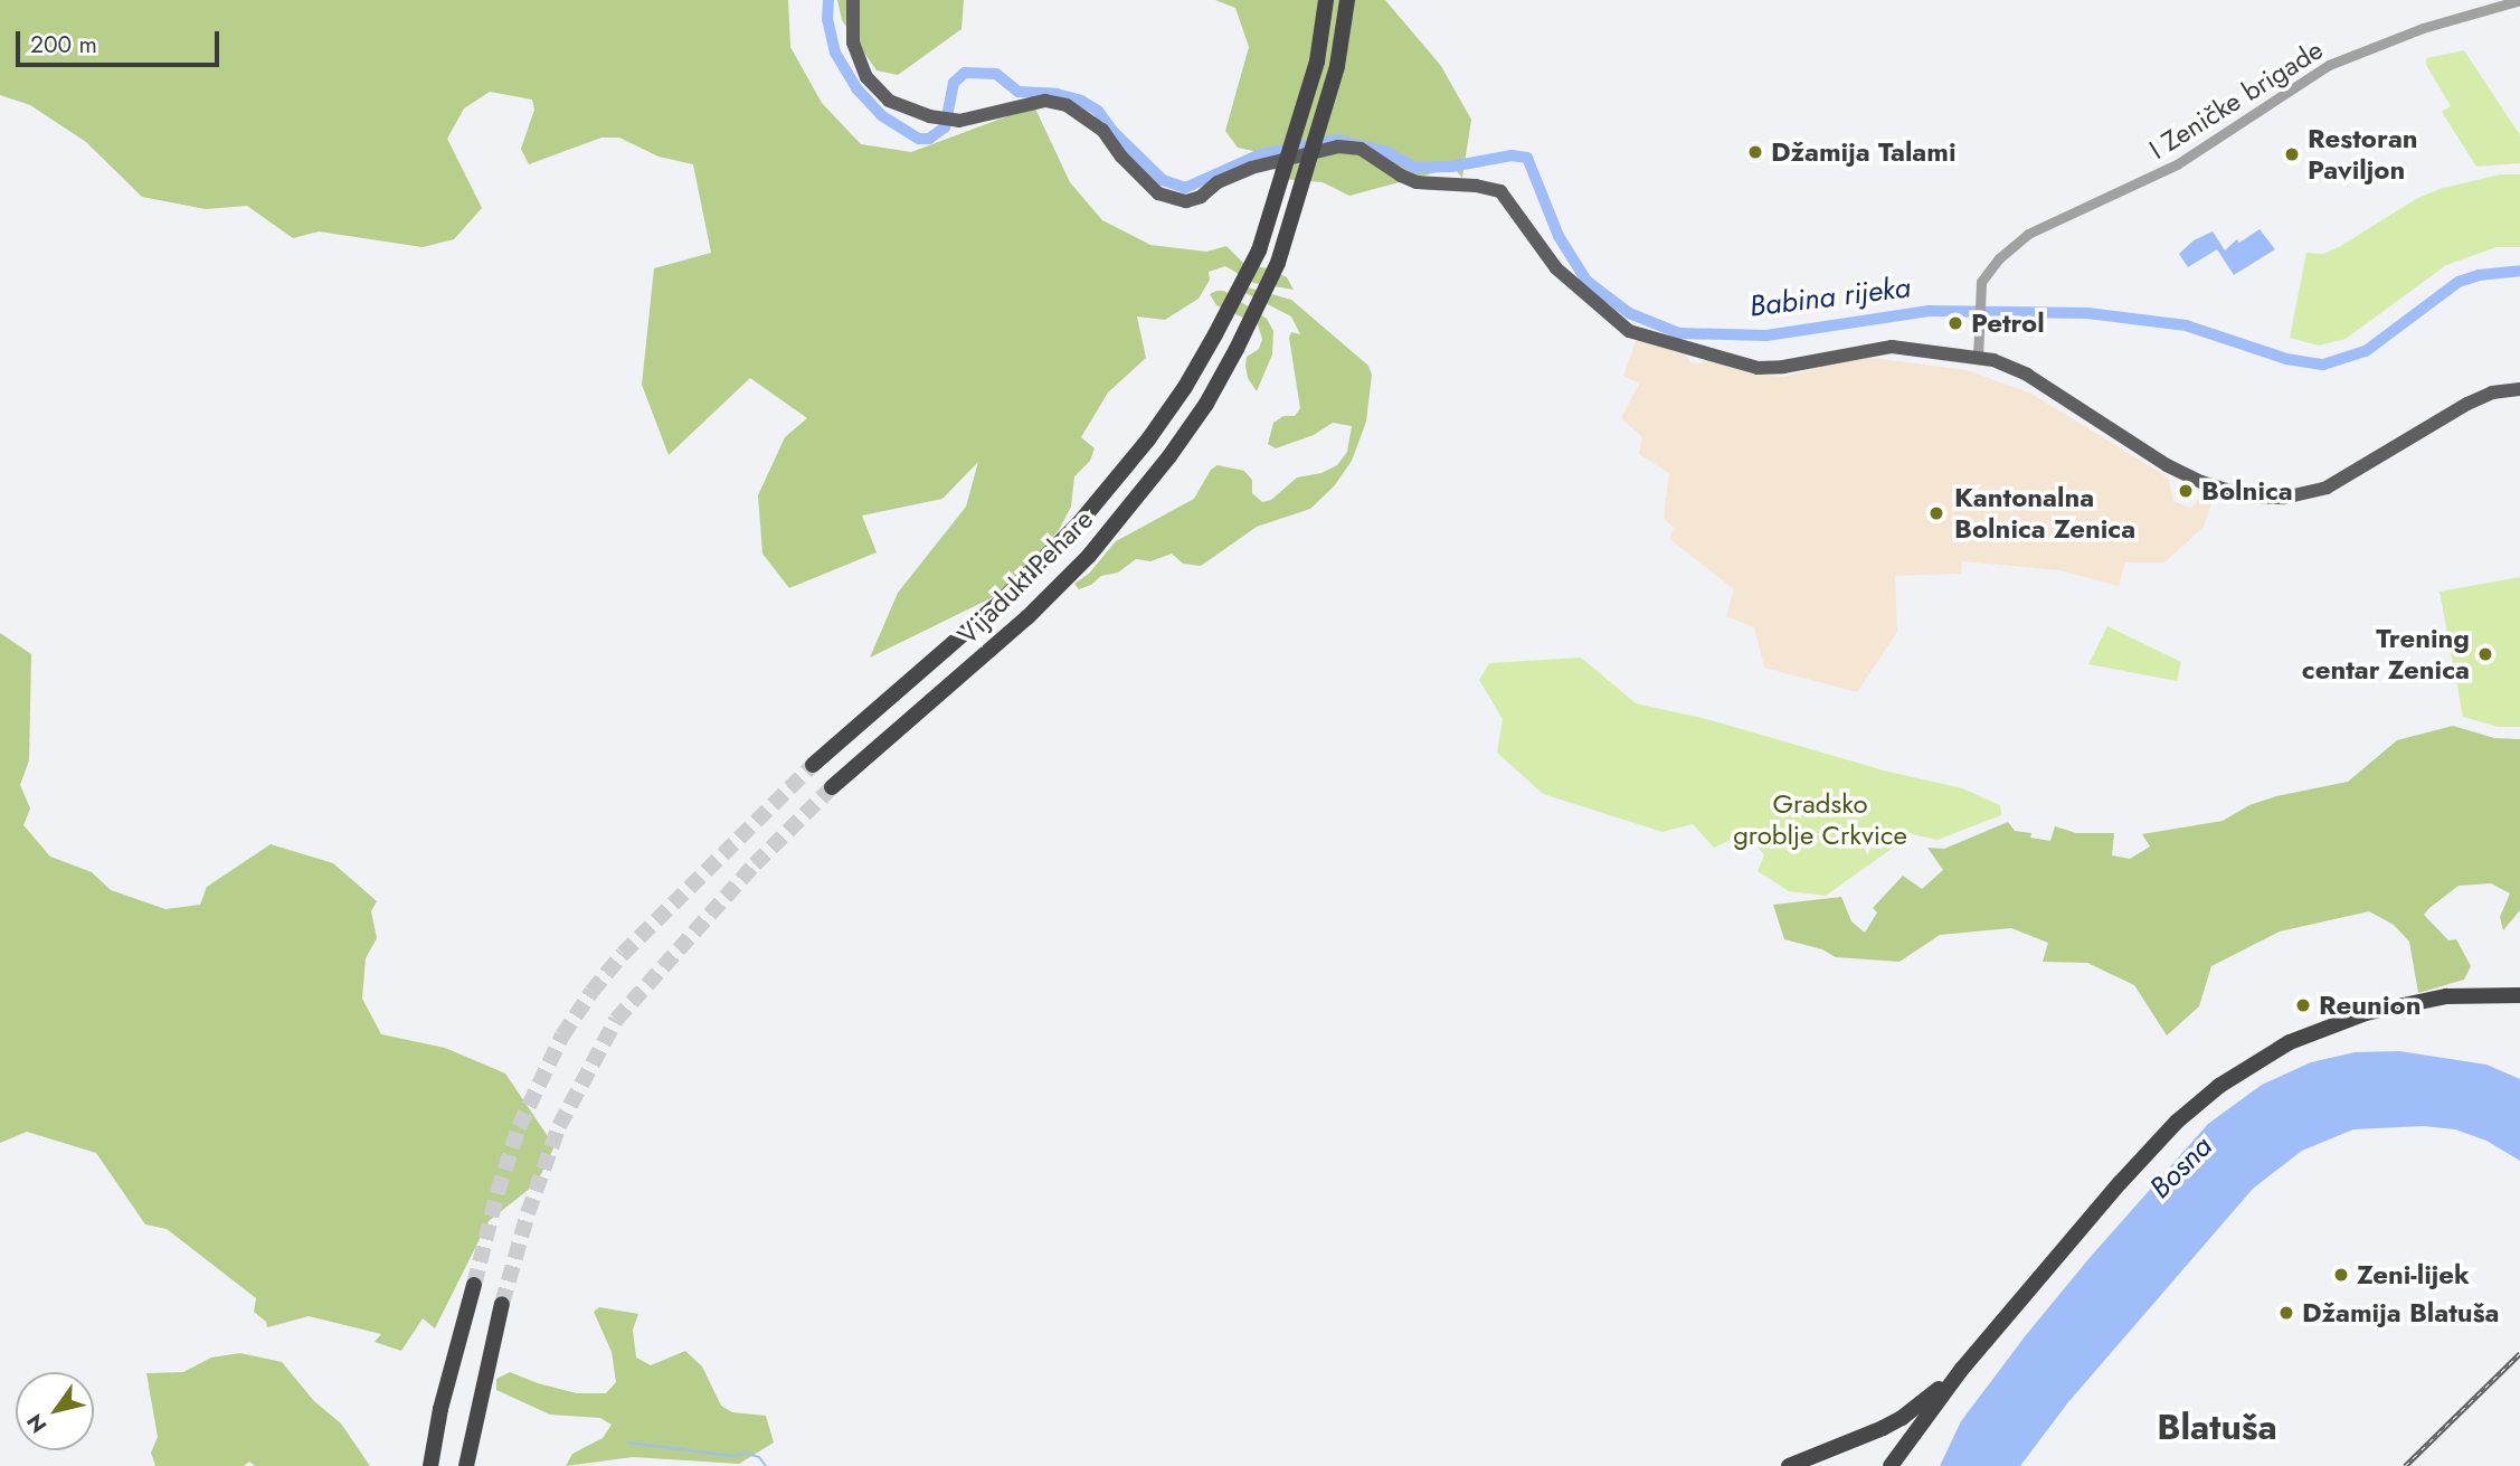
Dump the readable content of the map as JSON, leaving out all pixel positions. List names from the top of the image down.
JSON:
{
  "streets": {
    "highway": ["Vijadukt Pehare"],
    "street": ["I Zeničke brigade"]
  },
  "districts": ["Blatuša"],
  "water": ["Babina rijeka", "Bosna"],
  "parks": ["Gradsko groblje Crkvice"],
  "places": [
    "Džamija Talami",
    "Restoran Paviljon",
    "Petrol",
    "Bolnica",
    "Kantonalna Bolnica Zenica",
    "Trening centar Zenica",
    "Reunion",
    "Zeni-lijek",
    "Džamija Blatuša"
  ],
  "scale_bar": "200 m",
  "north": "bottom left"
}
